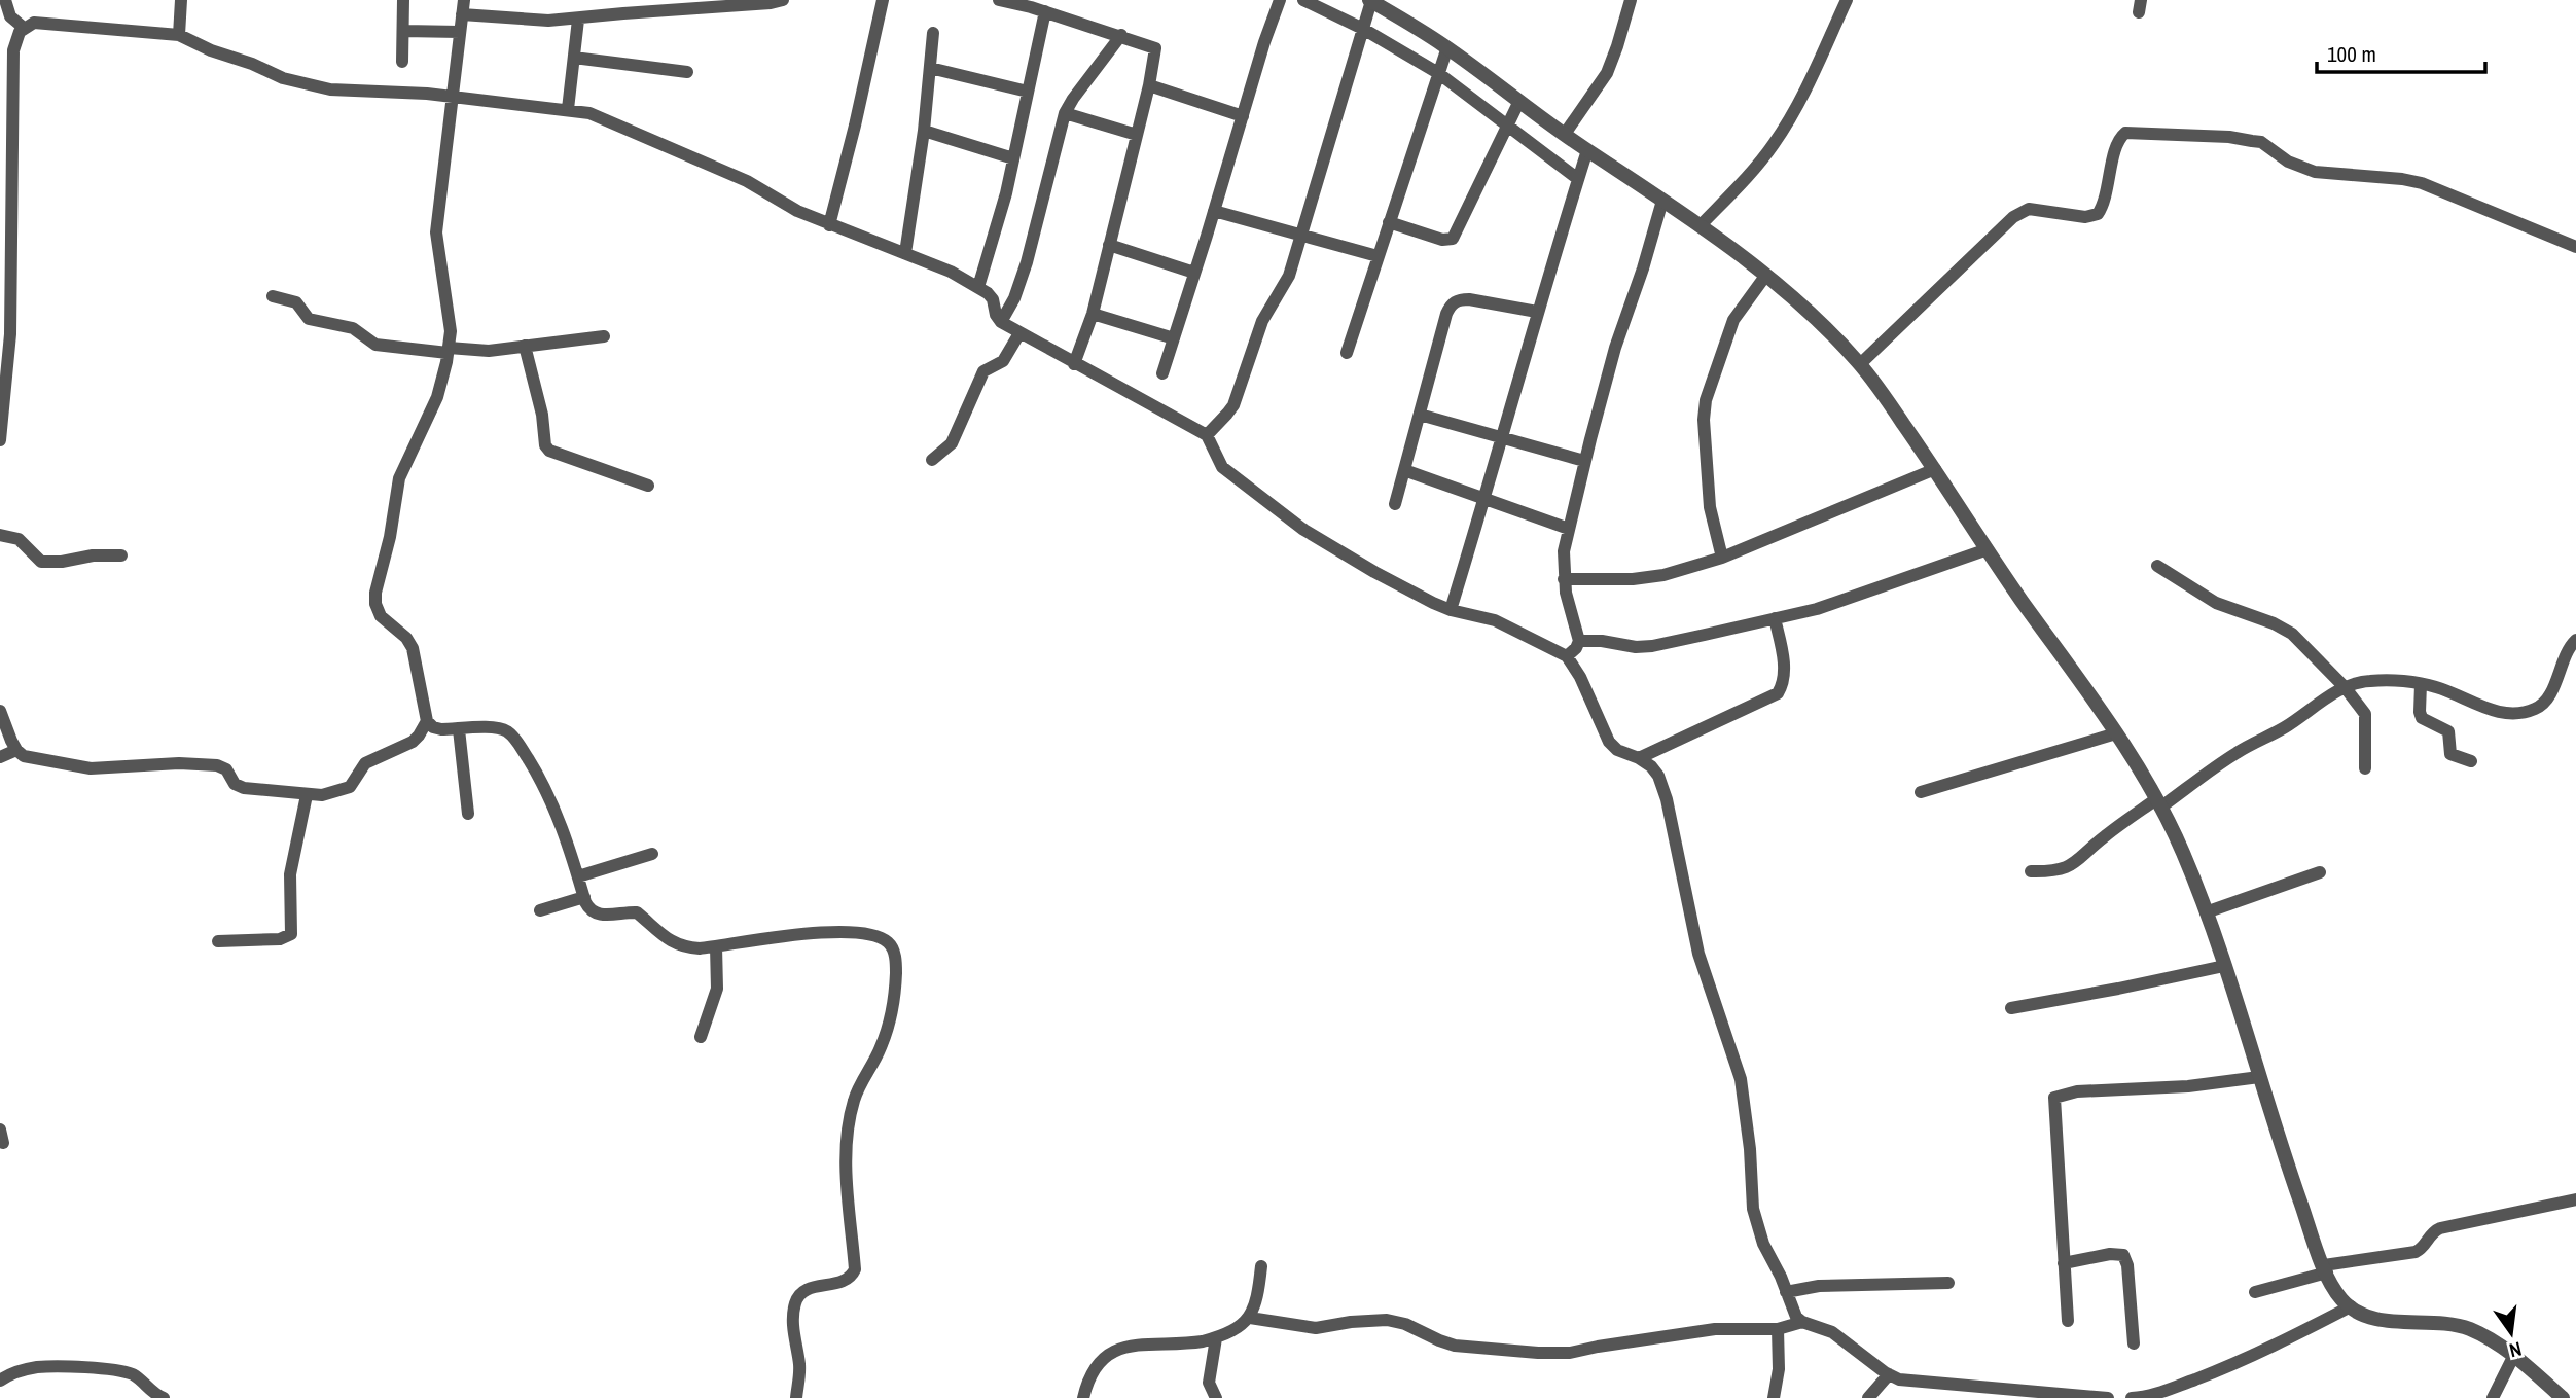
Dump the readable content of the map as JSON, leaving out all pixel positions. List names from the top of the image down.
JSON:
{
  "scale_bar": "100 m",
  "north": "bottom"
}
